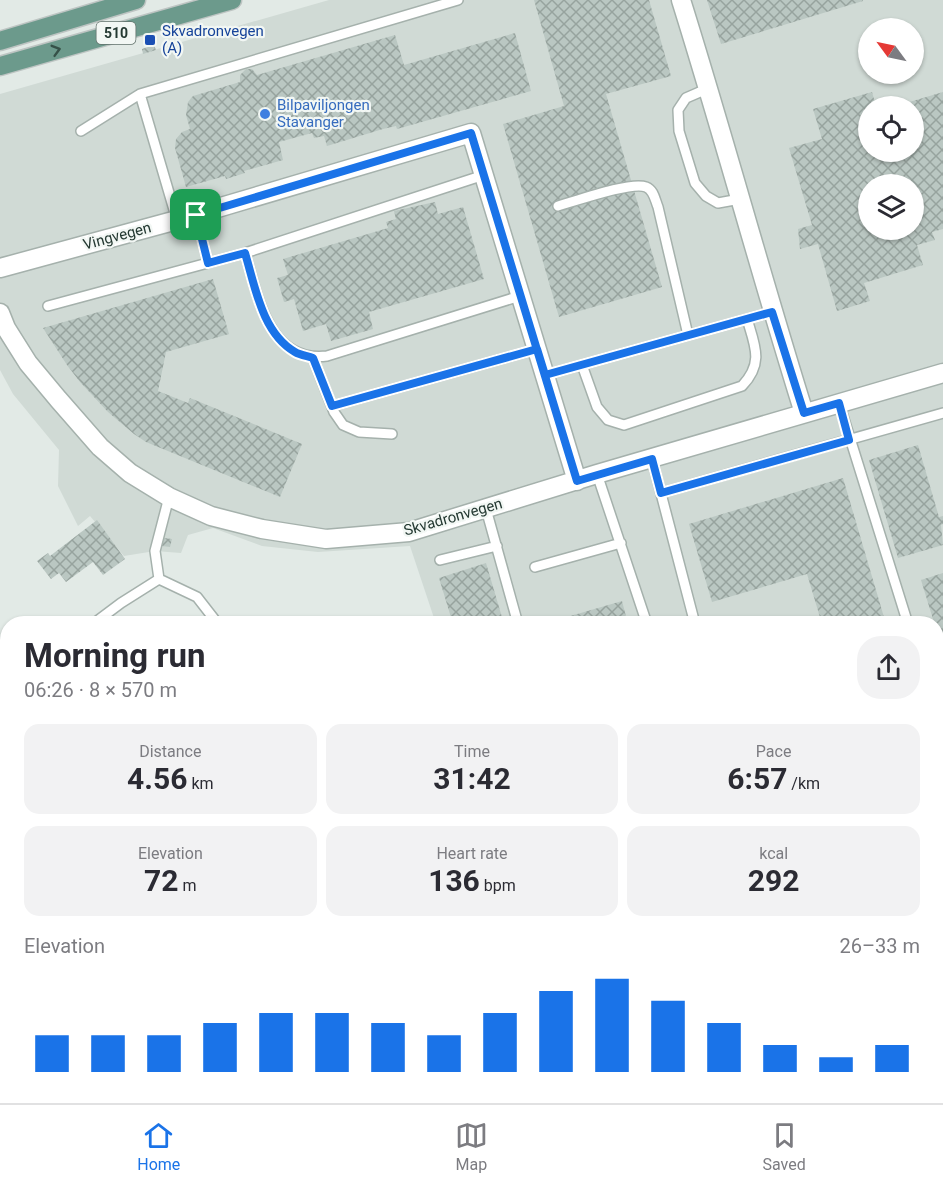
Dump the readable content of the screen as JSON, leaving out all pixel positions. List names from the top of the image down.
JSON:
{
  "streets": {
    "main road": ["510"],
    "street": ["Vingvegen", "Skvadronvegen"]
  },
  "crossings": [
    ["Vingvegen", "Skvadronvegen"]
  ],
  "places": {
    "transit": ["Skvadronvegen (A)"],
    "other": ["Bilpaviljongen Stavanger"]
  },
  "north": "top left",
  "page": {
    "heading": ["Morning run", "06:26 · 8 × 570 m"],
    "stats": [
      ["Distance", "4.56 km"],
      ["Time", "31:42"],
      ["Pace", "6:57 /km"],
      ["Elevation", "72 m"],
      ["Heart rate", "136 bpm"],
      ["kcal", "292"]
    ],
    "chart": ["Elevation", "26–33 m"],
    "tabs": ["Home", "Map", "Saved"]
  }
}
